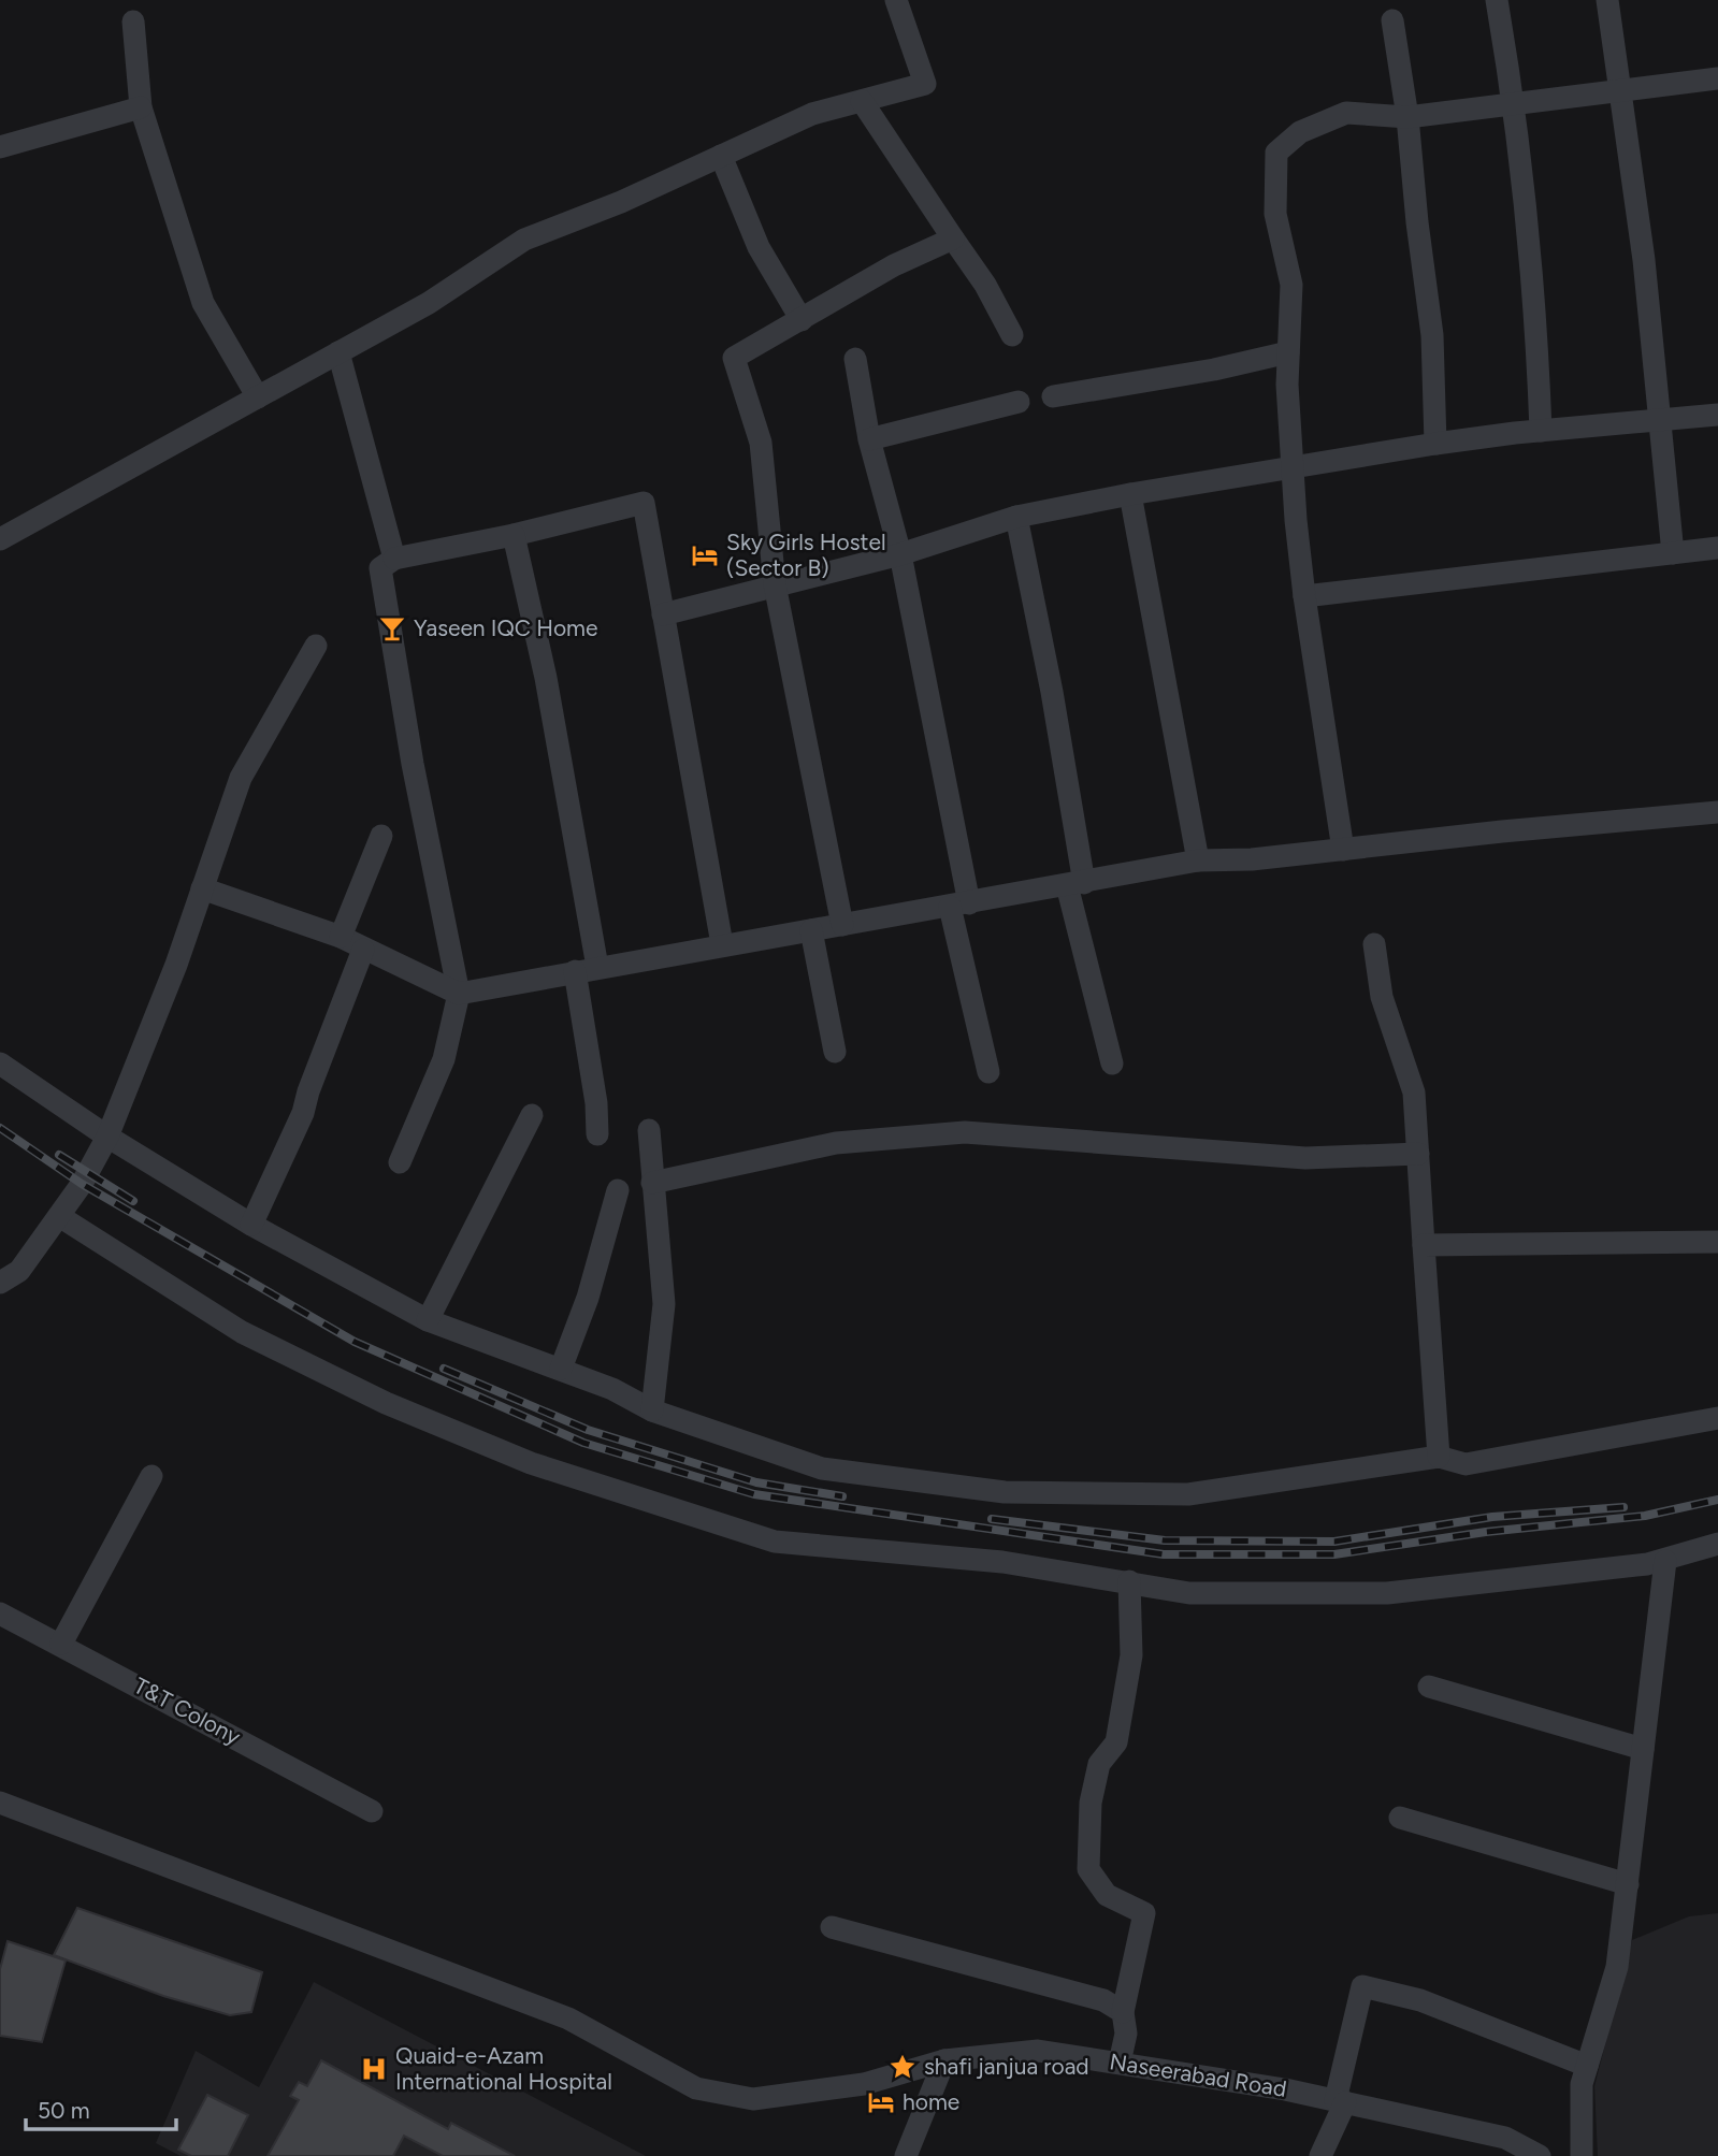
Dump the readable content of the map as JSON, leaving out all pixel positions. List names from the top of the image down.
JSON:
{
  "streets": {
    "street": ["T&T Colony", "Naseerabad Road"]
  },
  "places": {
    "hotel": ["Sky Girls Hostel (Sector B)", "home"],
    "bar": ["Yaseen IQC Home"],
    "place": ["shafi janjua road"],
    "hospital": ["Quaid-e-Azam International Hospital"]
  },
  "scale_bar": "50 m"
}
